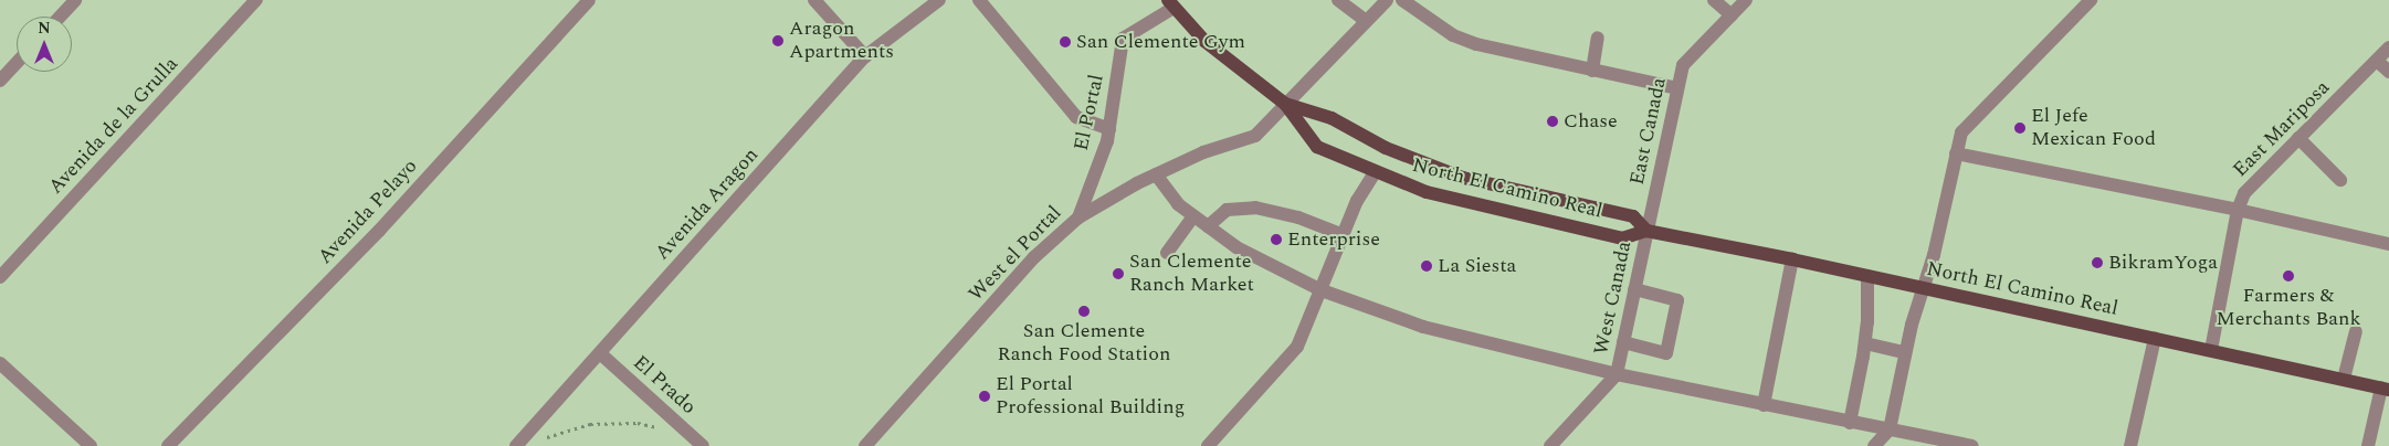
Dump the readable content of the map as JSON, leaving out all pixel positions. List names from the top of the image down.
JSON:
{
  "streets": {
    "main road": ["North El Camino Real"],
    "street": [
      "El Portal",
      "Avenida de la Grulla",
      "East Mariposa",
      "East Canada",
      "Avenida Aragon",
      "Avenida Pelayo",
      "West el Portal",
      "West Canada",
      "El Prado"
    ]
  },
  "crossings": [
    ["El Portal", "North El Camino Real"],
    ["El Portal", "West el Portal"],
    ["East Mariposa", "North El Camino Real"],
    ["East Canada", "North El Camino Real"],
    ["East Canada", "West Canada"],
    ["North El Camino Real", "West el Portal"],
    ["North El Camino Real", "West Canada"],
    ["Avenida Aragon", "El Prado"]
  ],
  "places": [
    "Aragon Apartments",
    "San Clemente Gym",
    "Chase",
    "El Jefe Mexican Food",
    "Enterprise",
    "BikramYoga",
    "La Siesta",
    "San Clemente Ranch Market",
    "Farmers & Merchants Bank",
    "San Clemente Ranch Food Station",
    "El Portal Professional Building"
  ],
  "north": "top"
}
